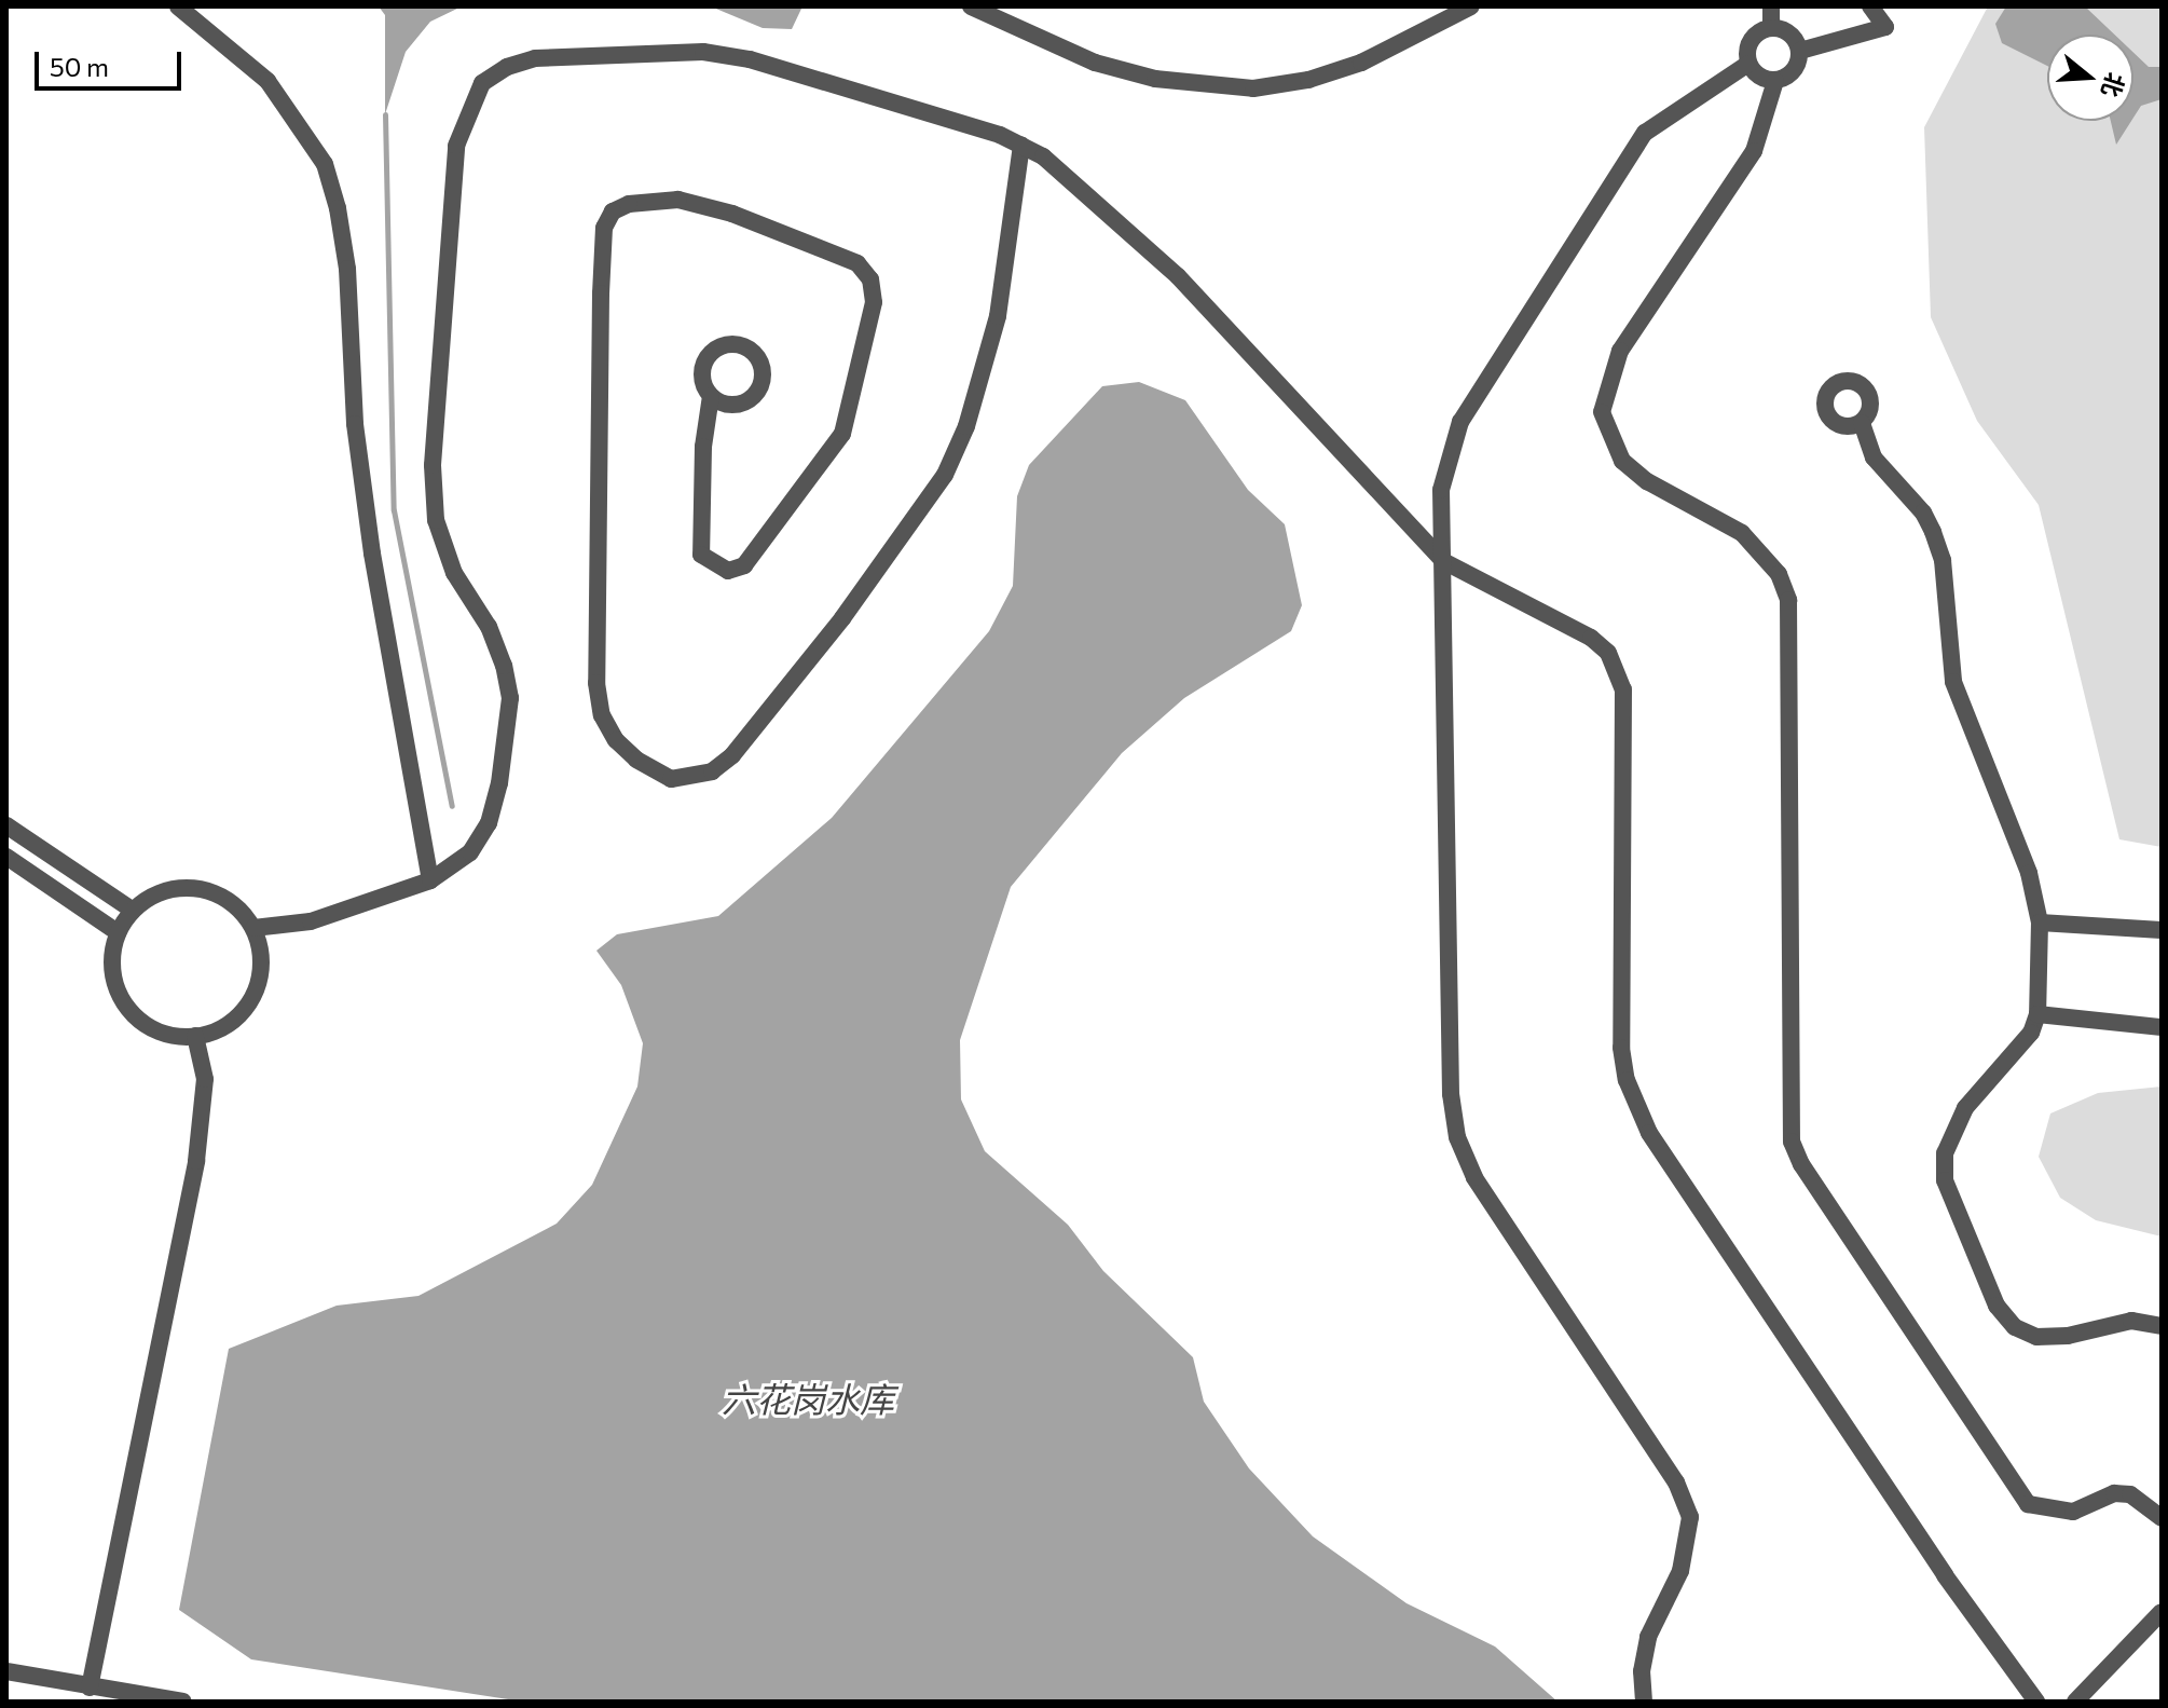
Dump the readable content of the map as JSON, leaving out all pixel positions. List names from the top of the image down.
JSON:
{
  "water": ["六花岗水库"],
  "scale_bar": "50 m",
  "north": "right"
}
